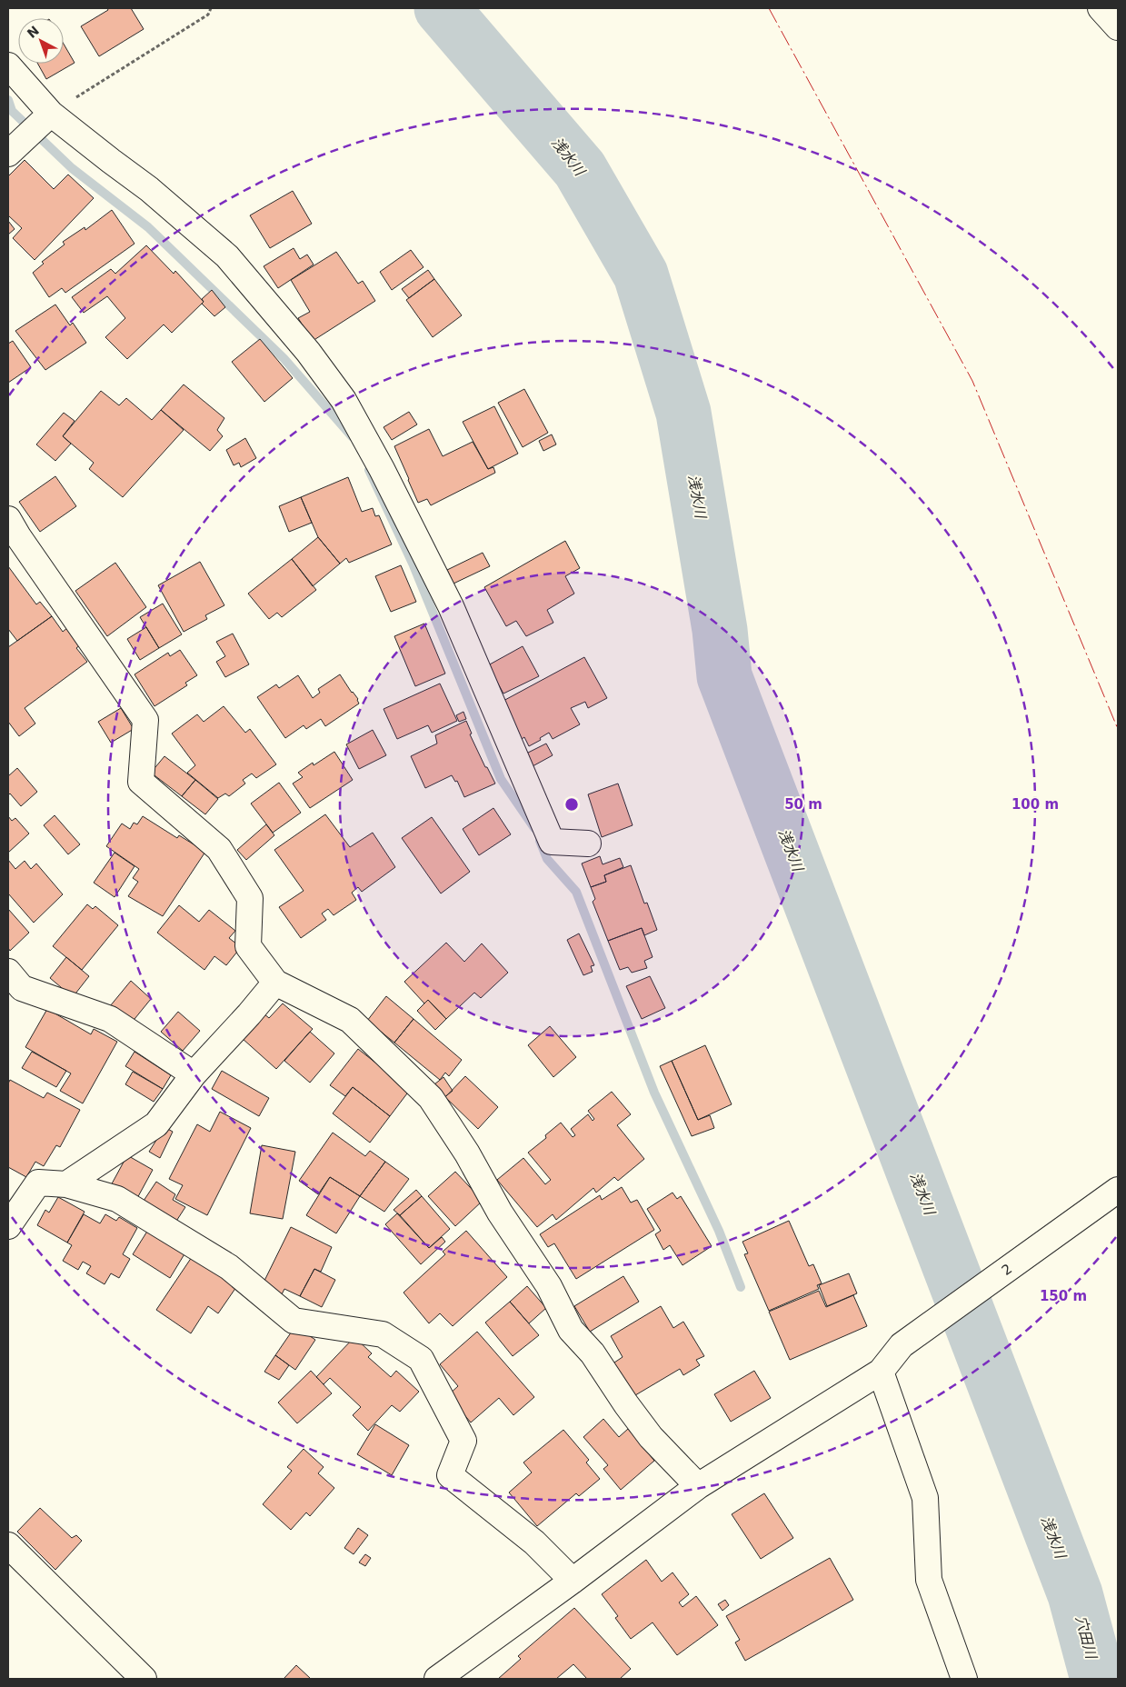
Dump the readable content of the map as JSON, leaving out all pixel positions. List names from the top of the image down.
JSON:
{
  "streets": {
    "street": ["2"]
  },
  "water": ["浅水川", "穴田川"],
  "north": "top left",
  "rings": ["50 m", "100 m", "150 m"]
}
